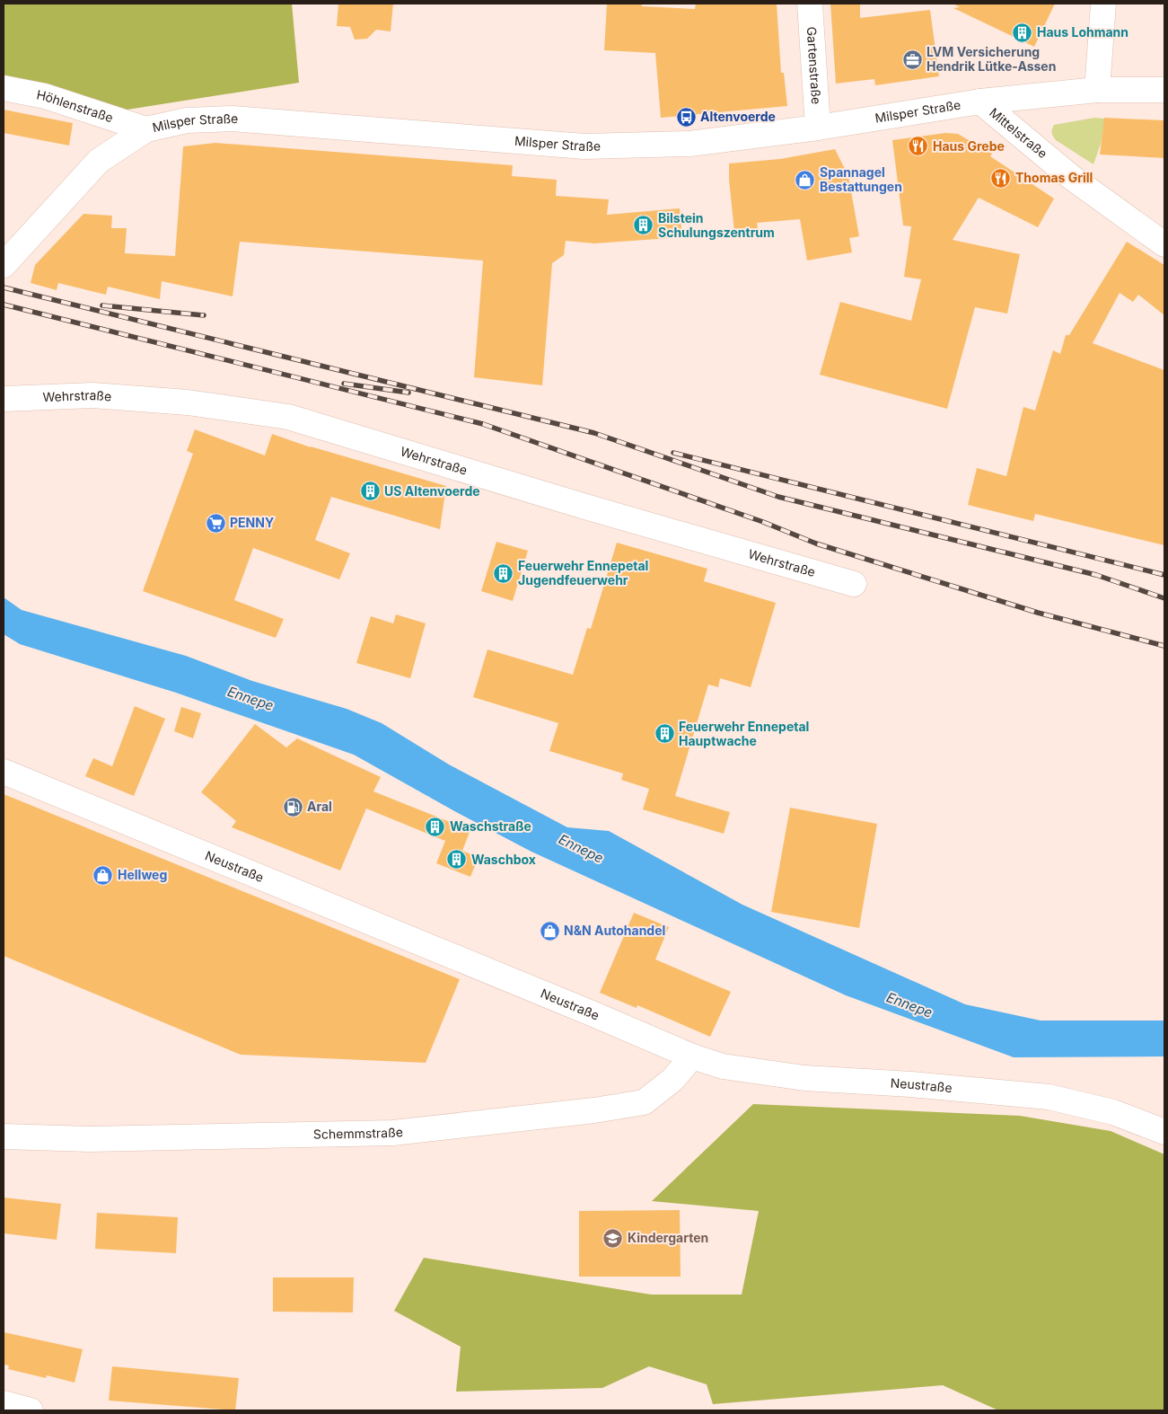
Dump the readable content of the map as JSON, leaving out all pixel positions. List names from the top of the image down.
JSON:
{
  "streets": {
    "street": [
      "Gartenstraße",
      "Höhlenstraße",
      "Milsper Straße",
      "Mittelstraße",
      "Wehrstraße",
      "Neustraße",
      "Schemmstraße"
    ]
  },
  "crossings": [
    ["Gartenstraße", "Milsper Straße"],
    ["Höhlenstraße", "Milsper Straße"],
    ["Milsper Straße", "Mittelstraße"],
    ["Neustraße", "Schemmstraße"]
  ],
  "water": ["Ennepe"],
  "places": {
    "building": [
      "Haus Lohmann",
      "Bilstein Schulungszentrum",
      "US Altenvoerde",
      "Feuerwehr Ennepetal Jugendfeuerwehr",
      "Feuerwehr Ennepetal Hauptwache",
      "Waschstraße",
      "Waschbox"
    ],
    "office": ["LVM Versicherung Hendrik Lütke-Assen"],
    "bus stop": ["Altenvoerde"],
    "restaurant": ["Haus Grebe", "Thomas Grill"],
    "shop": ["Spannagel Bestattungen", "Hellweg", "N&N Autohandel"],
    "supermarket": ["PENNY"],
    "fuel station": ["Aral"],
    "school or university": ["Kindergarten"]
  }
}
